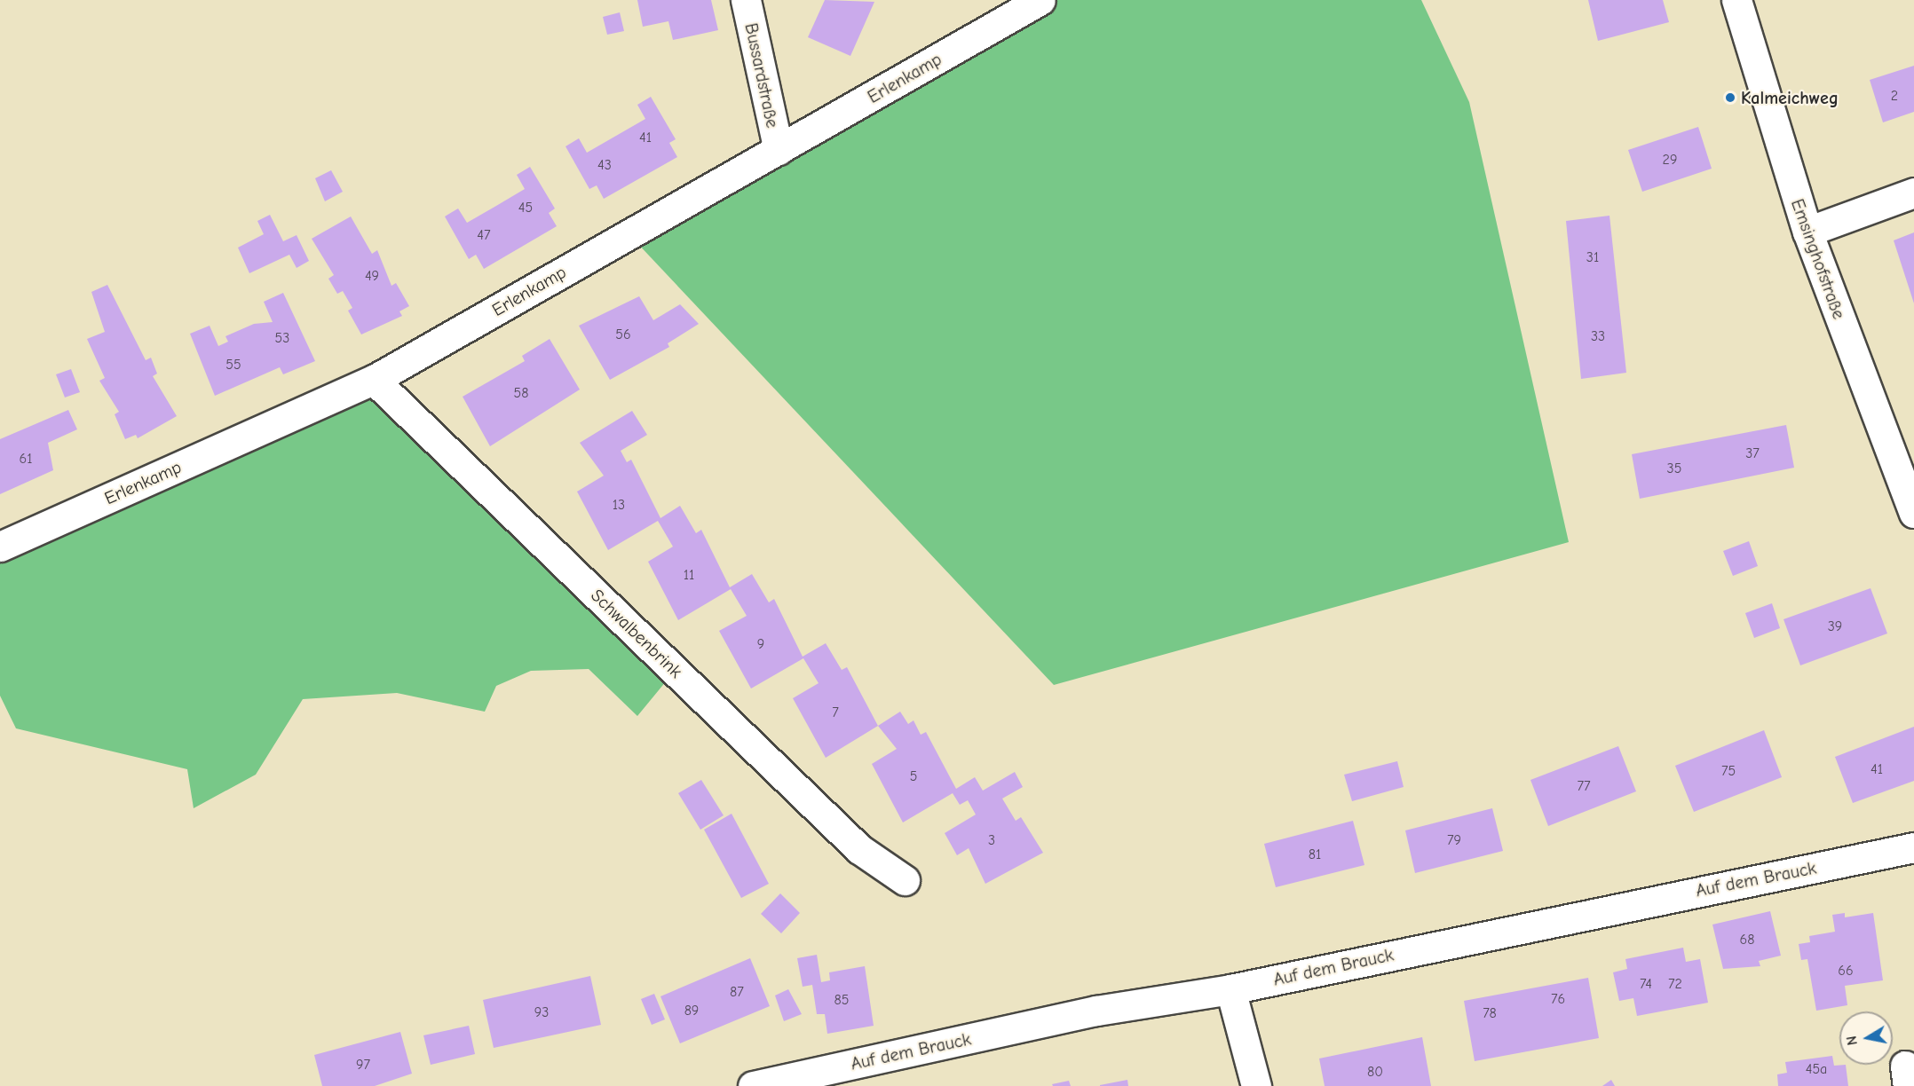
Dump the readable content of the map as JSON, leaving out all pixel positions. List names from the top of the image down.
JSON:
{
  "streets": {
    "street": [
      "Bussardstraße",
      "Erlenkamp",
      "Emsinghofstraße",
      "Schwalbenbrink",
      "Auf dem Brauck"
    ]
  },
  "crossings": [
    ["Bussardstraße", "Erlenkamp"],
    ["Erlenkamp", "Schwalbenbrink"]
  ],
  "places": ["Kalmeichweg"],
  "house_numbers": [
    "2",
    "41",
    "29",
    "43",
    "45",
    "47",
    "31",
    "49",
    "56",
    "33",
    "53",
    "55",
    "58",
    "37",
    "61",
    "35",
    "13",
    "11",
    "39",
    "9",
    "7",
    "41",
    "75",
    "5",
    "77",
    "3",
    "79",
    "81",
    "68",
    "66",
    "74",
    "72",
    "87",
    "76",
    "85",
    "89",
    "93",
    "78",
    "97",
    "45a",
    "80"
  ],
  "north": "left"
}
